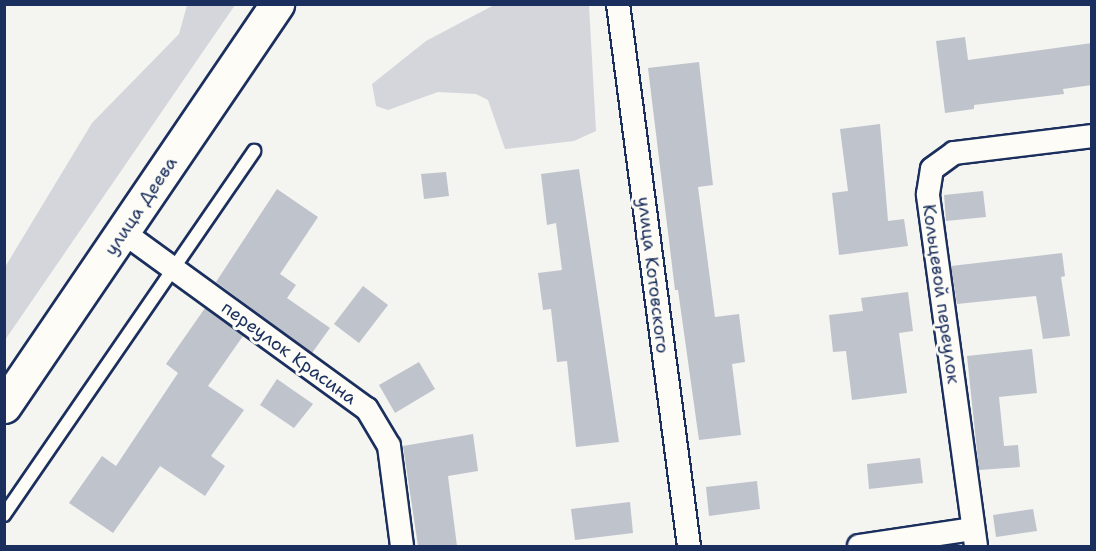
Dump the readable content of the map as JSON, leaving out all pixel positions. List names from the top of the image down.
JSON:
{
  "streets": {
    "main road": ["улица Деева"],
    "street": ["улица Котовского", "Кольцевой переулок", "переулок Красина"]
  },
  "crossings": [
    ["улица Деева", "переулок Красина"]
  ]
}
